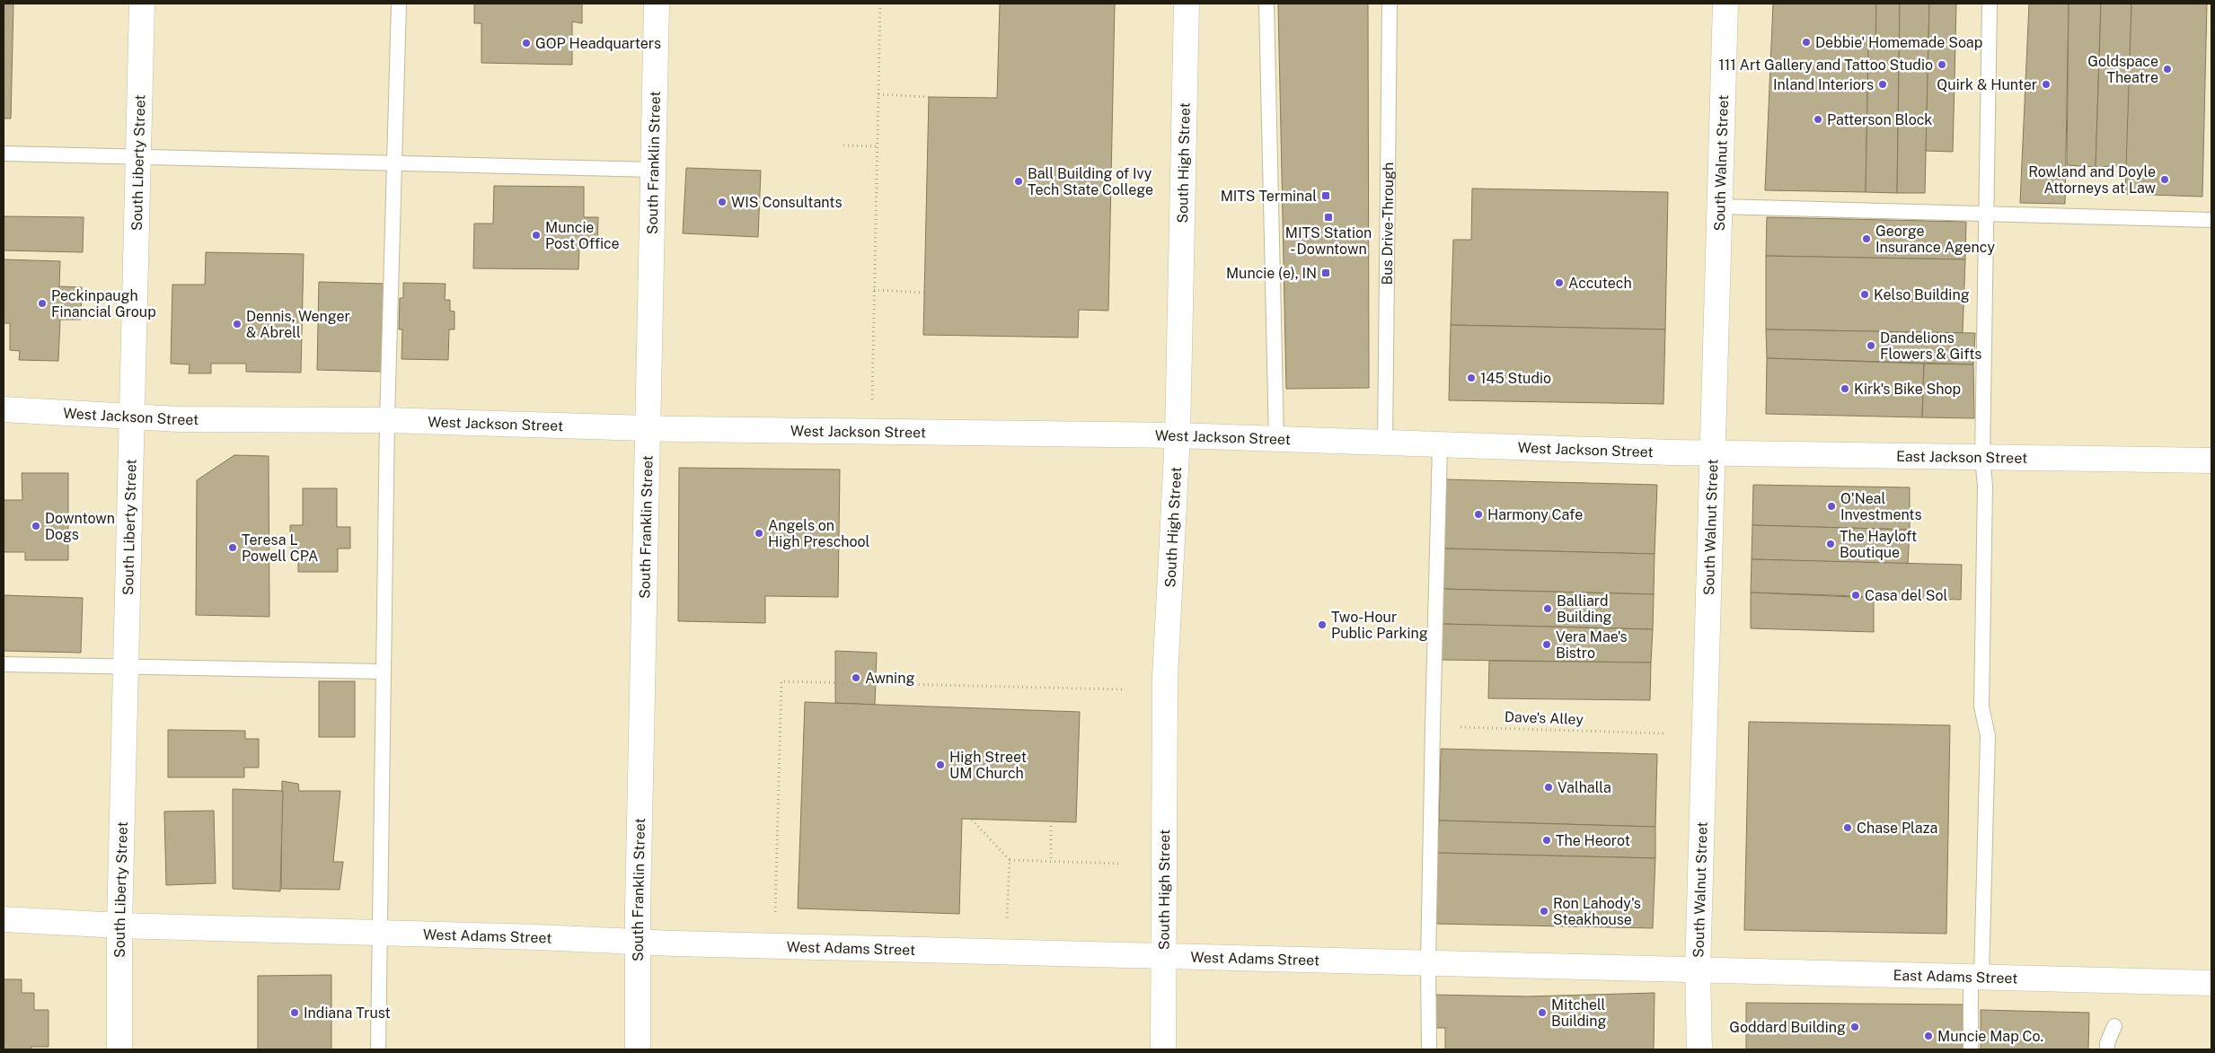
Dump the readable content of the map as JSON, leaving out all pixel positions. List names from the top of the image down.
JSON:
{
  "streets": {
    "main road": [
      "South Liberty Street",
      "South Franklin Street",
      "South High Street",
      "South Walnut Street",
      "West Jackson Street",
      "East Jackson Street",
      "West Adams Street",
      "East Adams Street"
    ],
    "lane": ["Bus Drive-Through"],
    "path": ["Dave's Alley"]
  },
  "crossings": [
    ["South Liberty Street", "West Jackson Street"],
    ["South Liberty Street", "West Adams Street"],
    ["South Franklin Street", "West Jackson Street"],
    ["South Franklin Street", "West Adams Street"],
    ["South High Street", "West Jackson Street"],
    ["South High Street", "West Adams Street"],
    ["South Walnut Street", "West Jackson Street"],
    ["South Walnut Street", "East Jackson Street"],
    ["South Walnut Street", "West Adams Street"],
    ["South Walnut Street", "East Adams Street"],
    ["Bus Drive-Through", "West Jackson Street"],
    ["West Jackson Street", "East Jackson Street"],
    ["West Adams Street", "East Adams Street"]
  ],
  "places": {
    "other": [
      "Debbie' Homemade Soap",
      "GOP Headquarters",
      "111 Art Gallery and Tattoo Studio",
      "Goldspace Theatre",
      "Inland Interiors",
      "Quirk & Hunter",
      "Patterson Block",
      "Rowland and Doyle Attorneys at Law",
      "Ball Building of Ivy Tech State College",
      "WIS Consultants",
      "Muncie Post Office",
      "George Insurance Agency",
      "Accutech",
      "Kelso Building",
      "Peckinpaugh Financial Group",
      "Dennis, Wenger & Abrell",
      "Dandelions Flowers & Gifts",
      "145 Studio",
      "Kirk's Bike Shop",
      "O'Neal Investments",
      "Harmony Cafe",
      "Downtown Dogs",
      "Angels on High Preschool",
      "The Hayloft Boutique",
      "Teresa L Powell CPA",
      "Casa del Sol",
      "Balliard Building",
      "Two-Hour Public Parking",
      "Vera Mae's Bistro",
      "Awning",
      "High Street UM Church",
      "Valhalla",
      "Chase Plaza",
      "The Heorot",
      "Ron Lahody's Steakhouse",
      "Indiana Trust",
      "Mitchell Building",
      "Goddard Building",
      "Muncie Map Co."
    ],
    "transit": ["MITS Terminal", "MITS Station - Downtown", "Muncie (e), IN"]
  }
}
